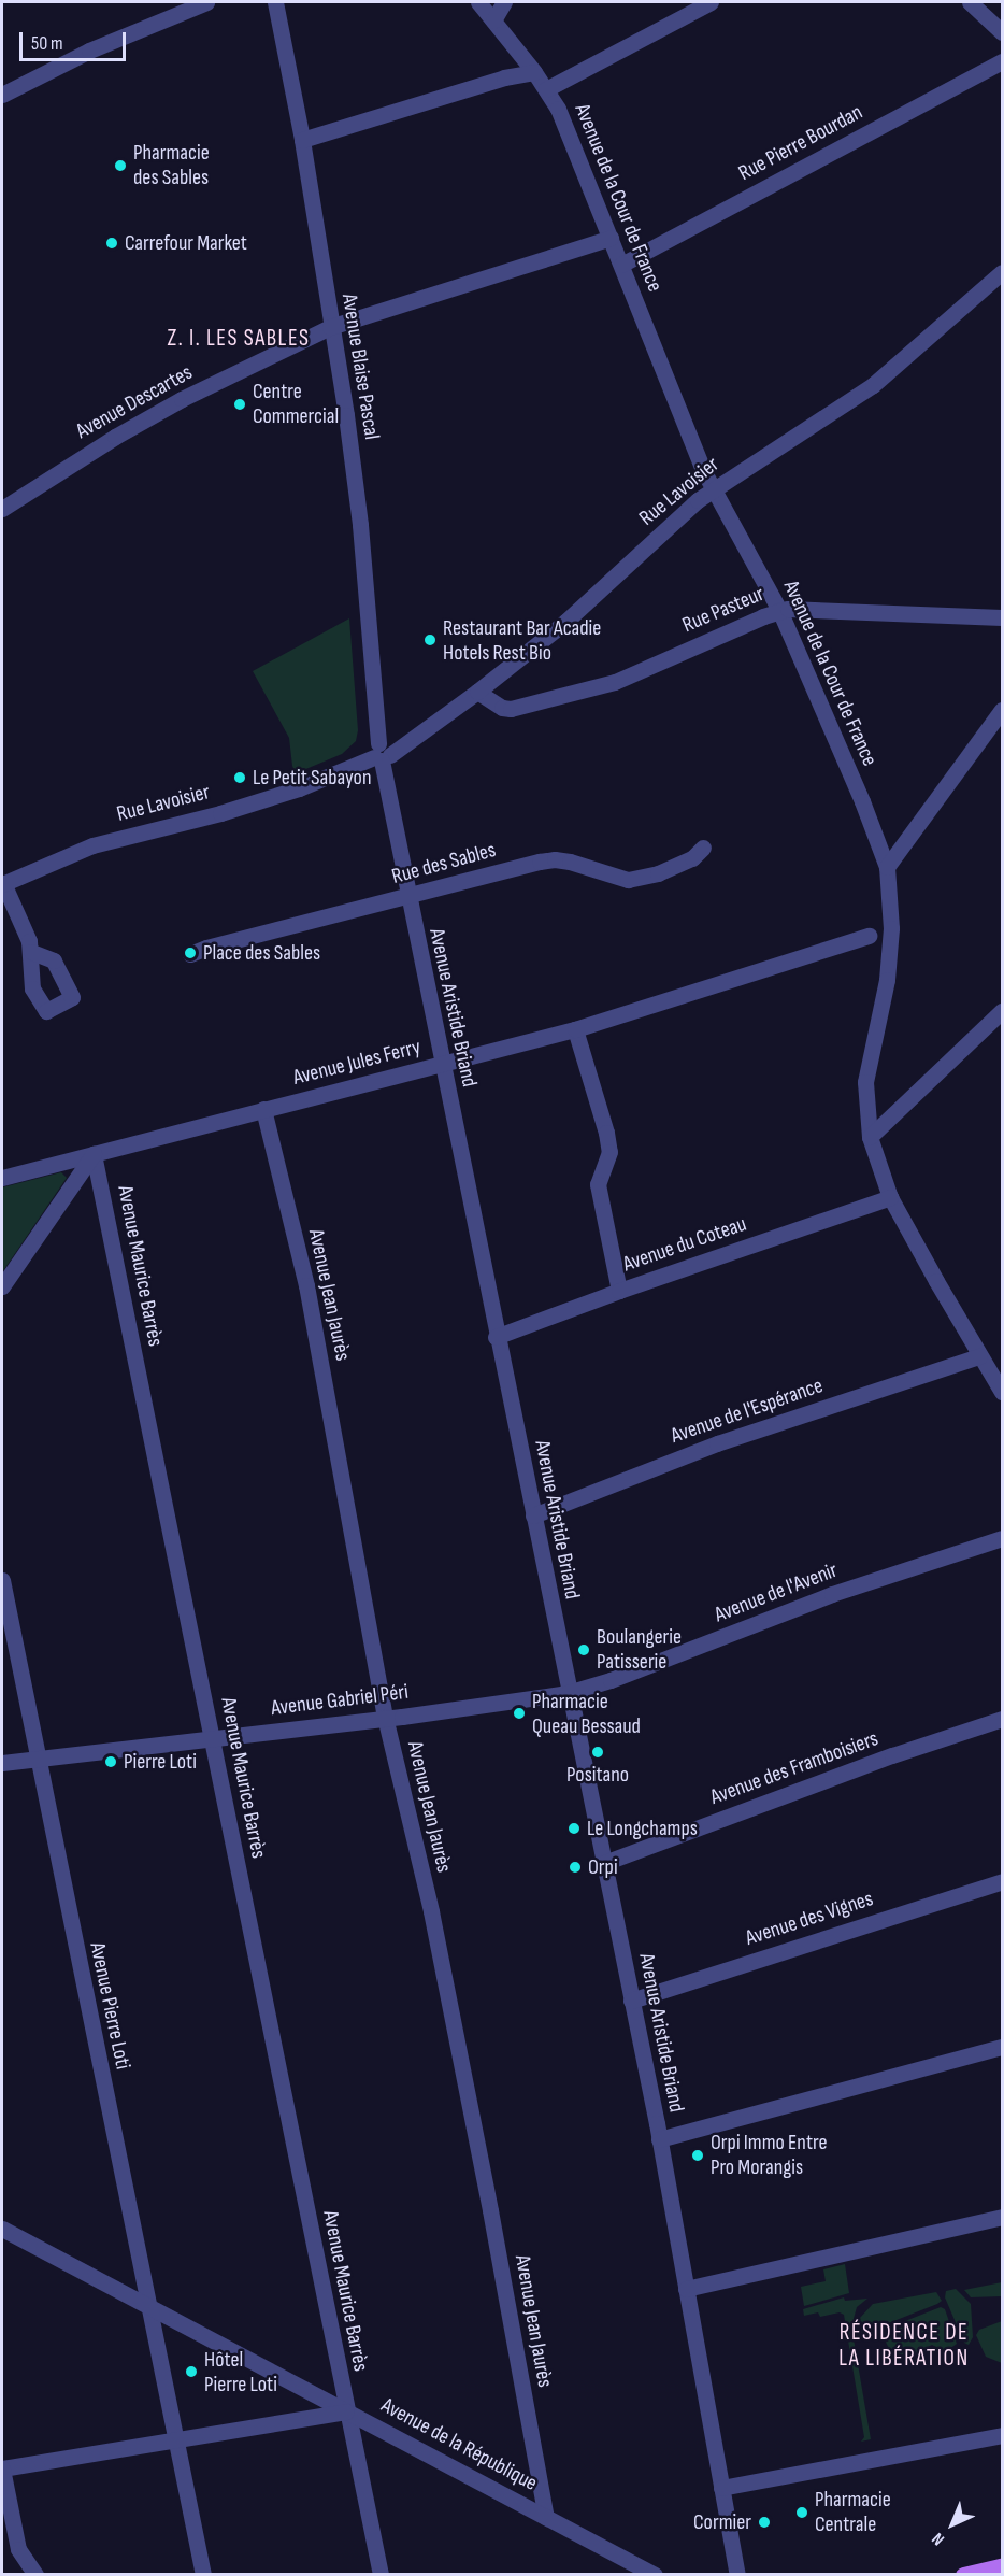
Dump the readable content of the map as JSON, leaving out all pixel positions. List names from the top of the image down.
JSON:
{
  "streets": {
    "street": [
      "Rue Pierre Bourdan",
      "Avenue de la Cour de France",
      "Avenue Blaise Pascal",
      "Avenue Descartes",
      "Rue Lavoisier",
      "Rue Pasteur",
      "Rue des Sables",
      "Avenue Aristide Briand",
      "Avenue Jules Ferry",
      "Avenue du Coteau",
      "Avenue Maurice Barrès",
      "Avenue Jean Jaurès",
      "Avenue de l'Espérance",
      "Avenue de l'Avenir",
      "Avenue Gabriel Péri",
      "Avenue des Framboisiers",
      "Avenue des Vignes",
      "Avenue Pierre Loti",
      "Avenue de la République"
    ]
  },
  "crossings": [
    ["Rue Pierre Bourdan", "Avenue de la Cour de France"],
    ["Avenue de la Cour de France", "Avenue Descartes"],
    ["Avenue de la Cour de France", "Rue Lavoisier"],
    ["Avenue de la Cour de France", "Rue Pasteur"],
    ["Avenue de la Cour de France", "Avenue du Coteau"],
    ["Avenue de la Cour de France", "Avenue de l'Espérance"],
    ["Avenue Blaise Pascal", "Avenue Descartes"],
    ["Avenue Blaise Pascal", "Rue Lavoisier"],
    ["Avenue Blaise Pascal", "Avenue Aristide Briand"],
    ["Rue Lavoisier", "Rue Pasteur"],
    ["Rue Lavoisier", "Avenue Aristide Briand"],
    ["Rue des Sables", "Avenue Aristide Briand"],
    ["Avenue Aristide Briand", "Avenue Jules Ferry"],
    ["Avenue Aristide Briand", "Avenue du Coteau"],
    ["Avenue Aristide Briand", "Avenue de l'Espérance"],
    ["Avenue Aristide Briand", "Avenue de l'Avenir"],
    ["Avenue Aristide Briand", "Avenue Gabriel Péri"],
    ["Avenue Aristide Briand", "Avenue des Framboisiers"],
    ["Avenue Aristide Briand", "Avenue des Vignes"],
    ["Avenue Jules Ferry", "Avenue Maurice Barrès"],
    ["Avenue Jules Ferry", "Avenue Jean Jaurès"],
    ["Avenue Maurice Barrès", "Avenue Gabriel Péri"],
    ["Avenue Maurice Barrès", "Avenue de la République"],
    ["Avenue Jean Jaurès", "Avenue Gabriel Péri"],
    ["Avenue Jean Jaurès", "Avenue de la République"],
    ["Avenue de l'Avenir", "Avenue Gabriel Péri"],
    ["Avenue Gabriel Péri", "Avenue Pierre Loti"],
    ["Avenue Pierre Loti", "Avenue de la République"]
  ],
  "districts": ["Z. I. LES SABLES", "RÉSIDENCE DE LA LIBÉRATION"],
  "places": [
    "Pharmacie des Sables",
    "Carrefour Market",
    "Centre Commercial",
    "Restaurant Bar Acadie Hotels Rest Bio",
    "Le Petit Sabayon",
    "Place des Sables",
    "Boulangerie Patisserie",
    "Pharmacie Queau Bessaud",
    "Positano",
    "Pierre Loti",
    "Le Longchamps",
    "Orpi",
    "Orpi Immo Entre Pro Morangis",
    "Hôtel Pierre Loti",
    "Pharmacie Centrale",
    "Cormier"
  ],
  "scale_bar": "50 m",
  "north": "bottom left"
}
